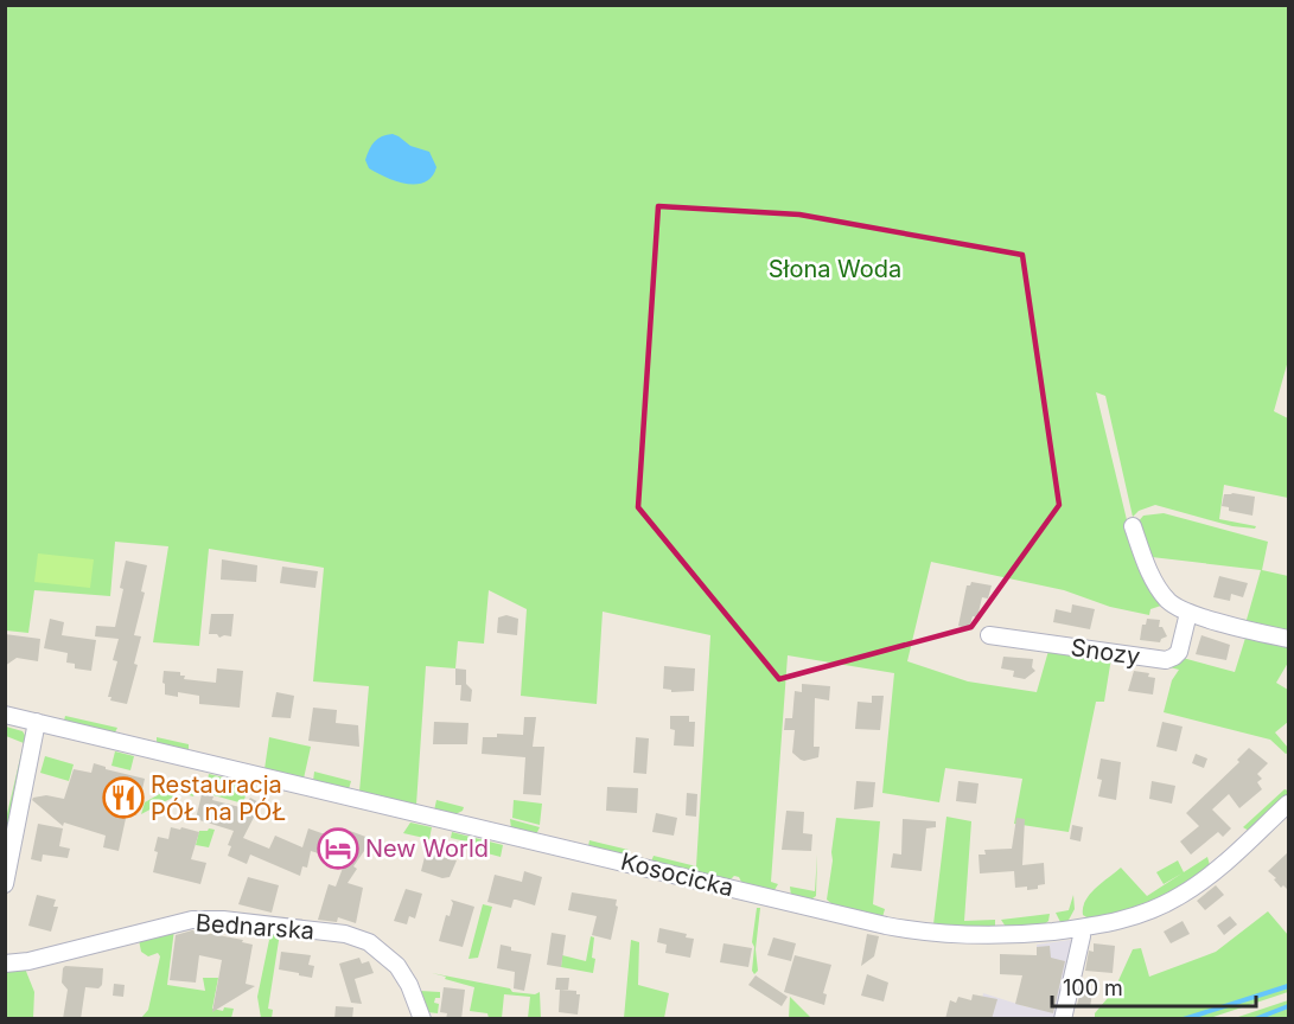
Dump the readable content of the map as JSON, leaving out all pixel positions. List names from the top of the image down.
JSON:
{
  "streets": {
    "street": ["Snozy", "Kosocicka", "Bednarska"]
  },
  "parks": ["Słona Woda"],
  "places": {
    "restaurant": ["Restauracja PÓŁ na PÓŁ"],
    "hotel": ["New World"]
  },
  "scale_bar": "100 m"
}
